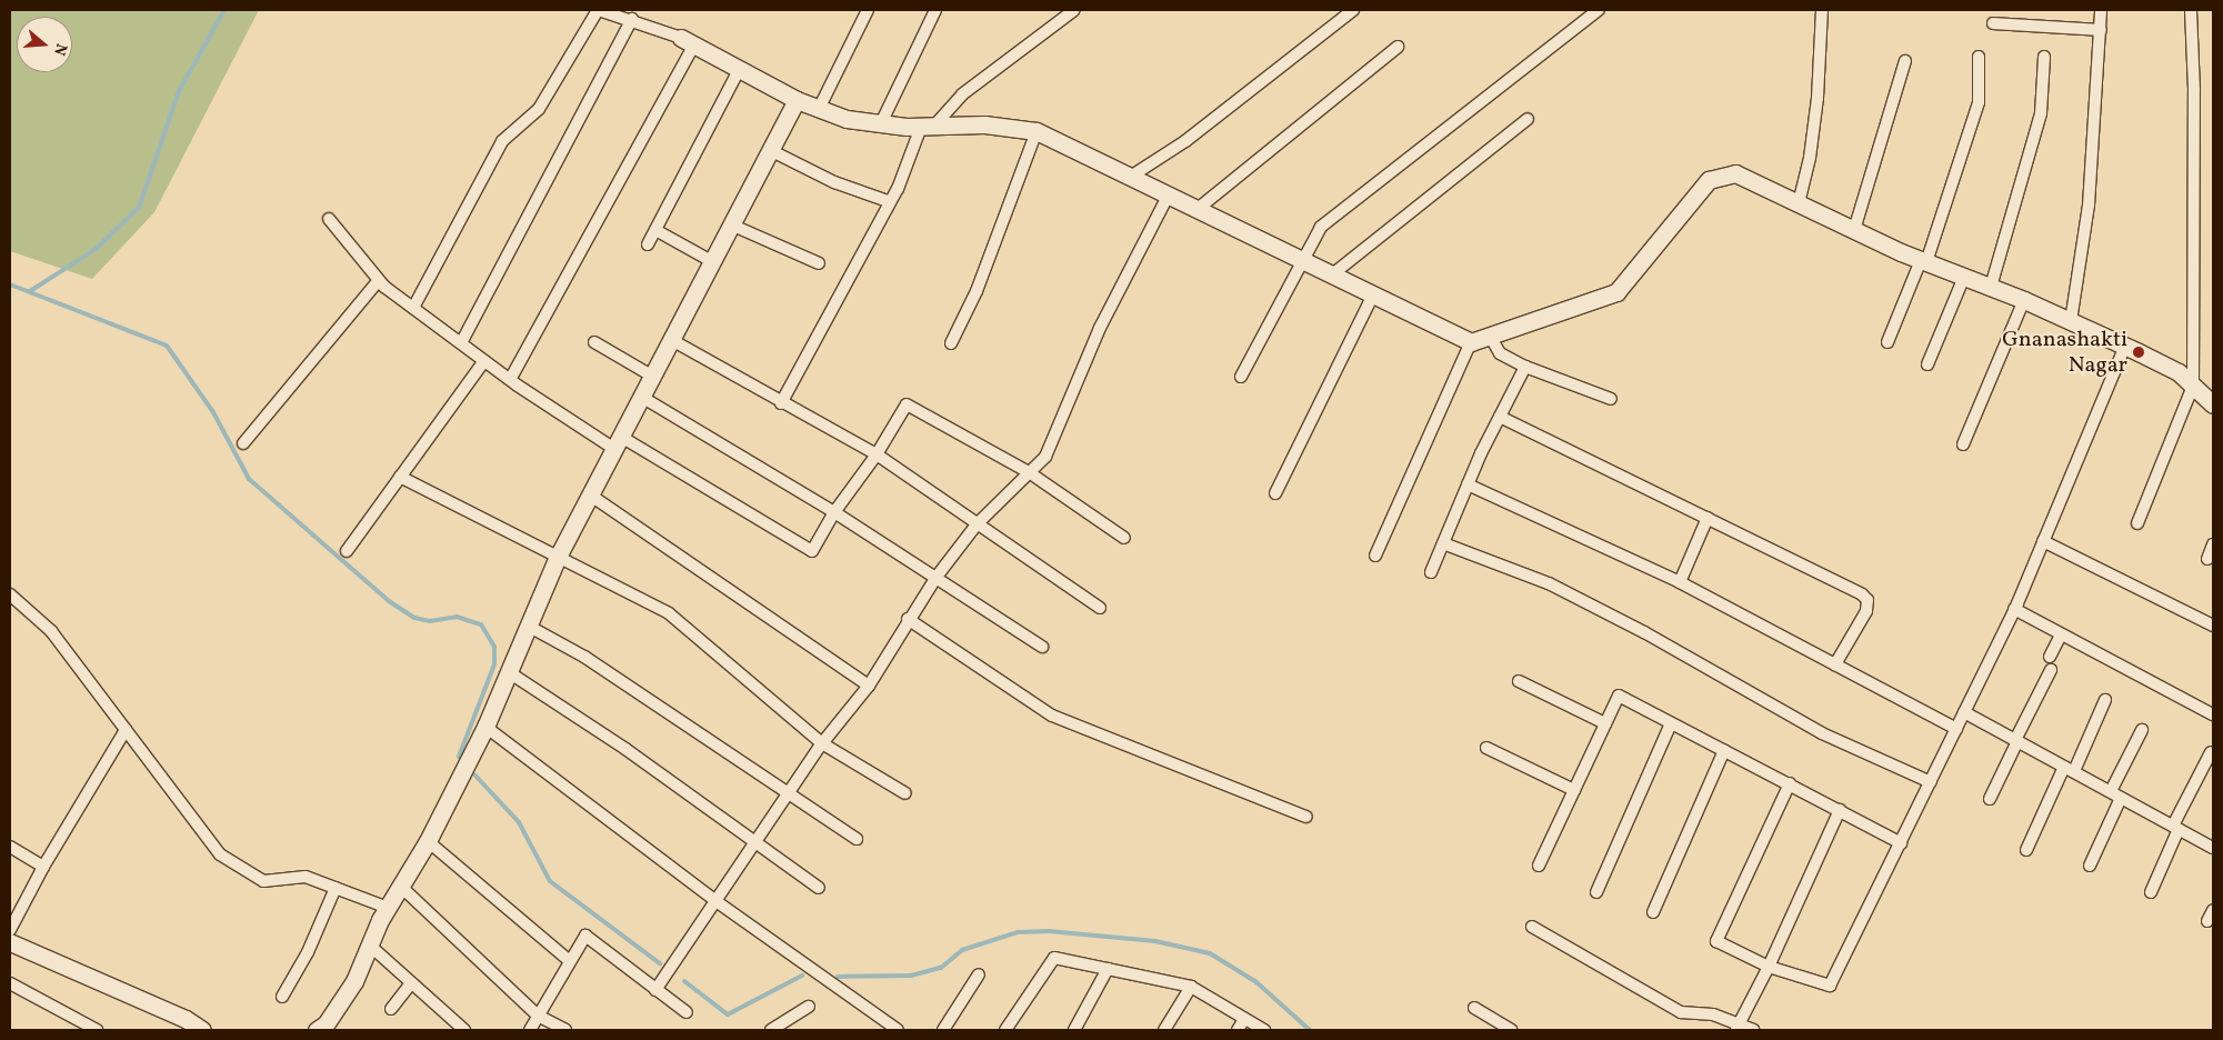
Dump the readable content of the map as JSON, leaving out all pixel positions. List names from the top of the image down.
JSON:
{
  "places": ["Gnanashakti Nagar"],
  "north": "right"
}
